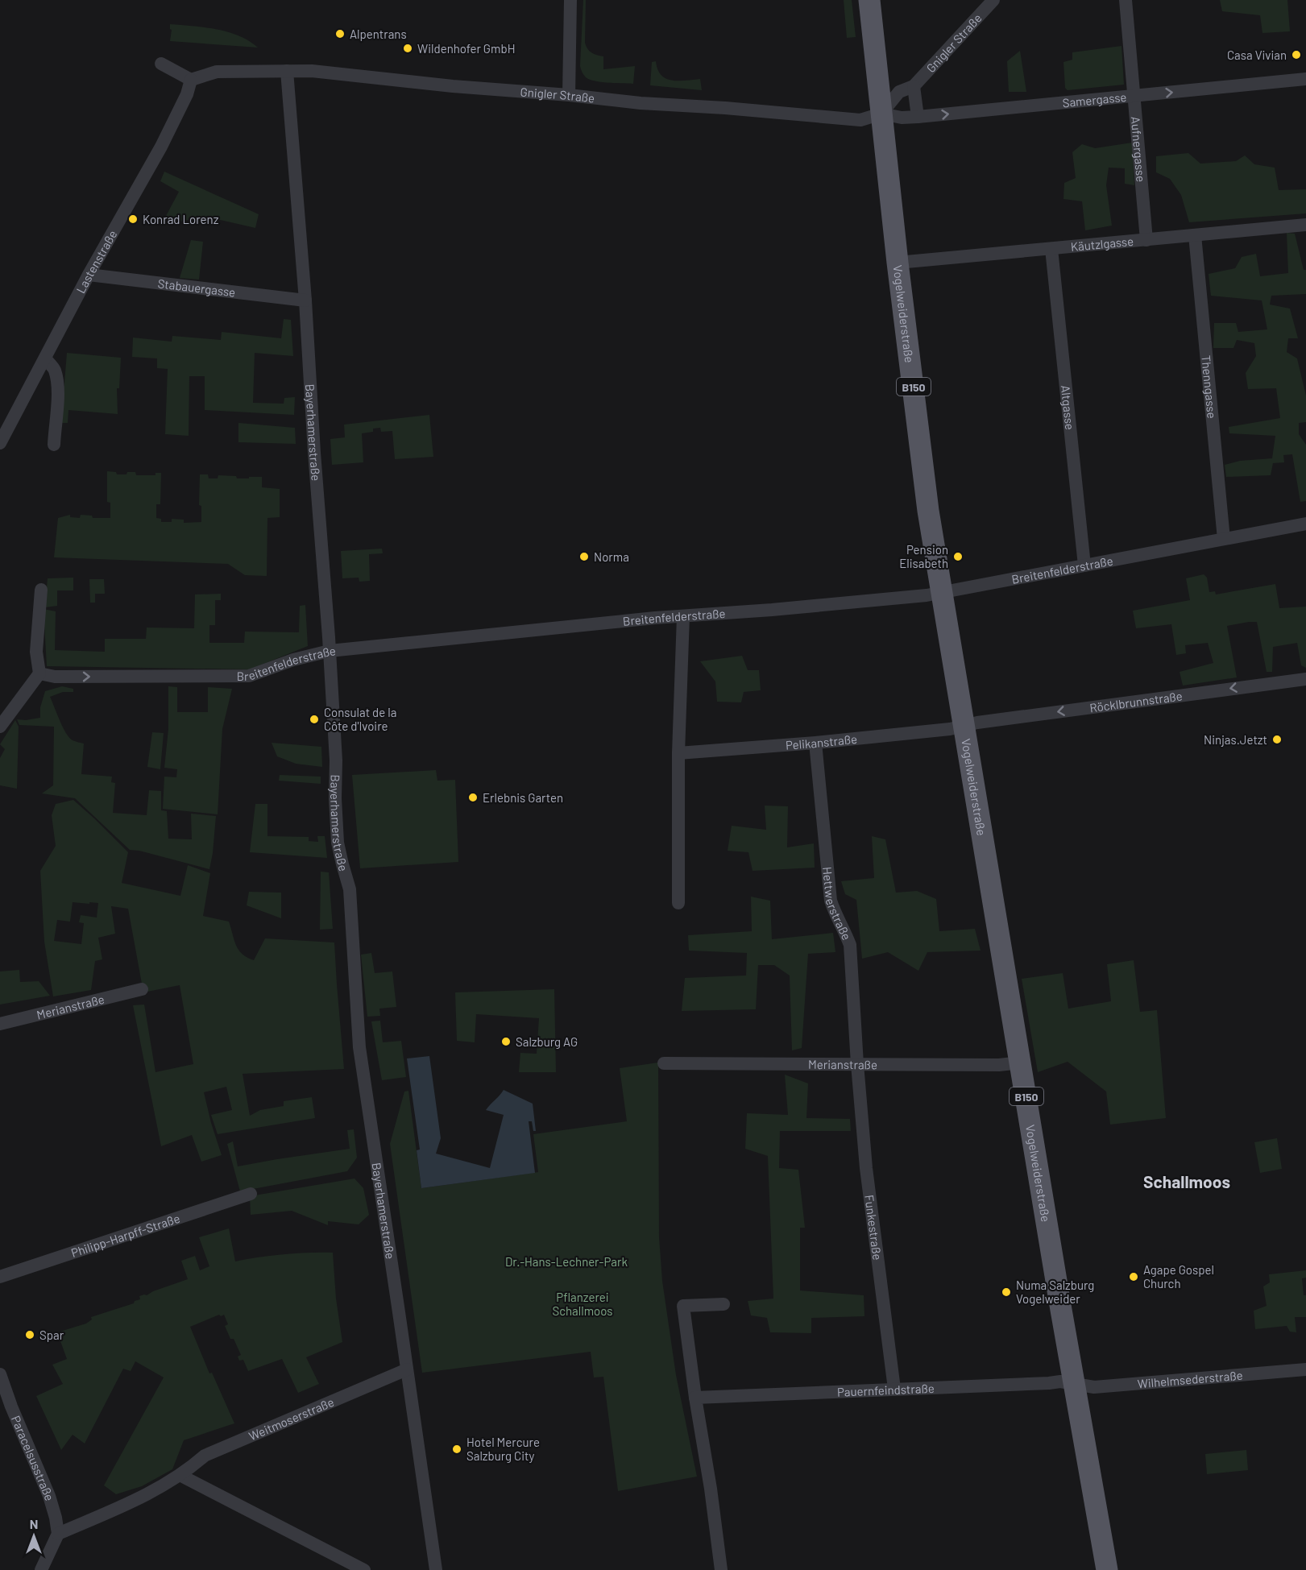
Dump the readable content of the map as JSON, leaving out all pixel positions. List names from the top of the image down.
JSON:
{
  "streets": {
    "main road": ["Vogelweiderstraße", "B150"],
    "street": [
      "Gnigler Straße",
      "Samergasse",
      "Aufnergasse",
      "Käutzlgasse",
      "Lastenstraße",
      "Stabauergasse",
      "Thenngasse",
      "Altgasse",
      "Bayerhamerstraße",
      "Breitenfelderstraße",
      "Röcklbrunnstraße",
      "Pelikanstraße",
      "Hettwerstraße",
      "Merianstraße",
      "Funkestraße",
      "Philipp-Harpff-Straße",
      "Wilhelmsederstraße",
      "Pauernfeindstraße",
      "Weitmoserstraße",
      "Paracelsusstraße"
    ]
  },
  "crossings": [
    ["Gnigler Straße", "Samergasse"],
    ["Gnigler Straße", "Lastenstraße"],
    ["Gnigler Straße", "Vogelweiderstraße"],
    ["Gnigler Straße", "Bayerhamerstraße"],
    ["Samergasse", "Aufnergasse"],
    ["Samergasse", "Vogelweiderstraße"],
    ["Aufnergasse", "Käutzlgasse"],
    ["Käutzlgasse", "Vogelweiderstraße"],
    ["Käutzlgasse", "Thenngasse"],
    ["Käutzlgasse", "Altgasse"],
    ["Lastenstraße", "Stabauergasse"],
    ["Stabauergasse", "Bayerhamerstraße"],
    ["Vogelweiderstraße", "Breitenfelderstraße"],
    ["Vogelweiderstraße", "Röcklbrunnstraße"],
    ["Vogelweiderstraße", "Pelikanstraße"],
    ["Vogelweiderstraße", "Merianstraße"],
    ["Vogelweiderstraße", "Wilhelmsederstraße"],
    ["Vogelweiderstraße", "Pauernfeindstraße"],
    ["Thenngasse", "Breitenfelderstraße"],
    ["Altgasse", "Breitenfelderstraße"],
    ["Bayerhamerstraße", "Breitenfelderstraße"],
    ["Bayerhamerstraße", "Weitmoserstraße"],
    ["Röcklbrunnstraße", "Pelikanstraße"],
    ["Pelikanstraße", "Hettwerstraße"],
    ["Hettwerstraße", "Merianstraße"],
    ["Hettwerstraße", "Funkestraße"],
    ["Merianstraße", "Funkestraße"],
    ["Funkestraße", "Pauernfeindstraße"],
    ["Wilhelmsederstraße", "Pauernfeindstraße"],
    ["Weitmoserstraße", "Paracelsusstraße"]
  ],
  "one_way": ["Samergasse", "Röcklbrunnstraße"],
  "districts": ["Schallmoos"],
  "parks": ["Dr.-Hans-Lechner-Park", "Pflanzerei Schallmoos"],
  "places": [
    "Alpentrans",
    "Wildenhofer GmbH",
    "Casa Vivian",
    "Konrad Lorenz",
    "Norma",
    "Pension Elisabeth",
    "Consulat de la Côte d'Ivoire",
    "Ninjas.Jetzt",
    "Erlebnis Garten",
    "Salzburg AG",
    "Agape Gospel Church",
    "Numa Salzburg Vogelweider",
    "Spar",
    "Hotel Mercure Salzburg City"
  ],
  "north": "top"
}
